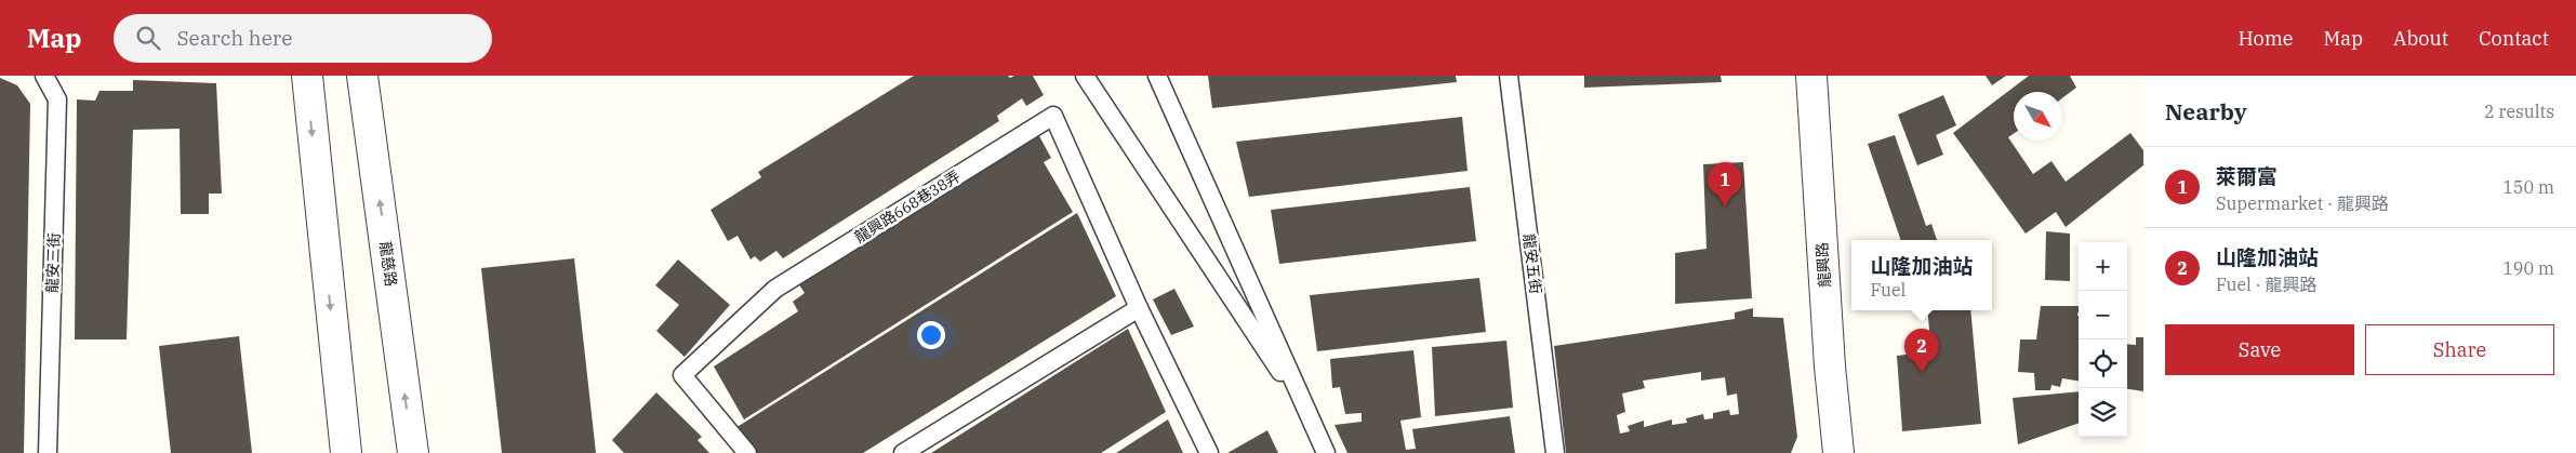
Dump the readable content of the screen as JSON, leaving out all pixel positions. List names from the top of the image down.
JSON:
{
  "streets": {
    "street": ["龍慈路", "龍興路"],
    "lane": ["龍興路668巷38弄", "龍安三街", "龍安五街"]
  },
  "north": "bottom right",
  "page": {
    "header": "Map",
    "search": "Search here",
    "nav": [
      "Home",
      "Map",
      "About",
      "Contact"
    ],
    "heading": ["Nearby", "2 results"],
    "list": [
      {
        "mark": "1",
        "name": "萊爾富",
        "note": "Supermarket · 龍興路",
        "value": "150 m"
      },
      {
        "mark": "2",
        "name": "山隆加油站",
        "note": "Fuel · 龍興路",
        "value": "190 m"
      }
    ],
    "pins": ["1", "2"],
    "popup": ["山隆加油站", "Fuel"],
    "map_buttons": ["+", "−"],
    "buttons": ["Save", "Share"]
  }
}
